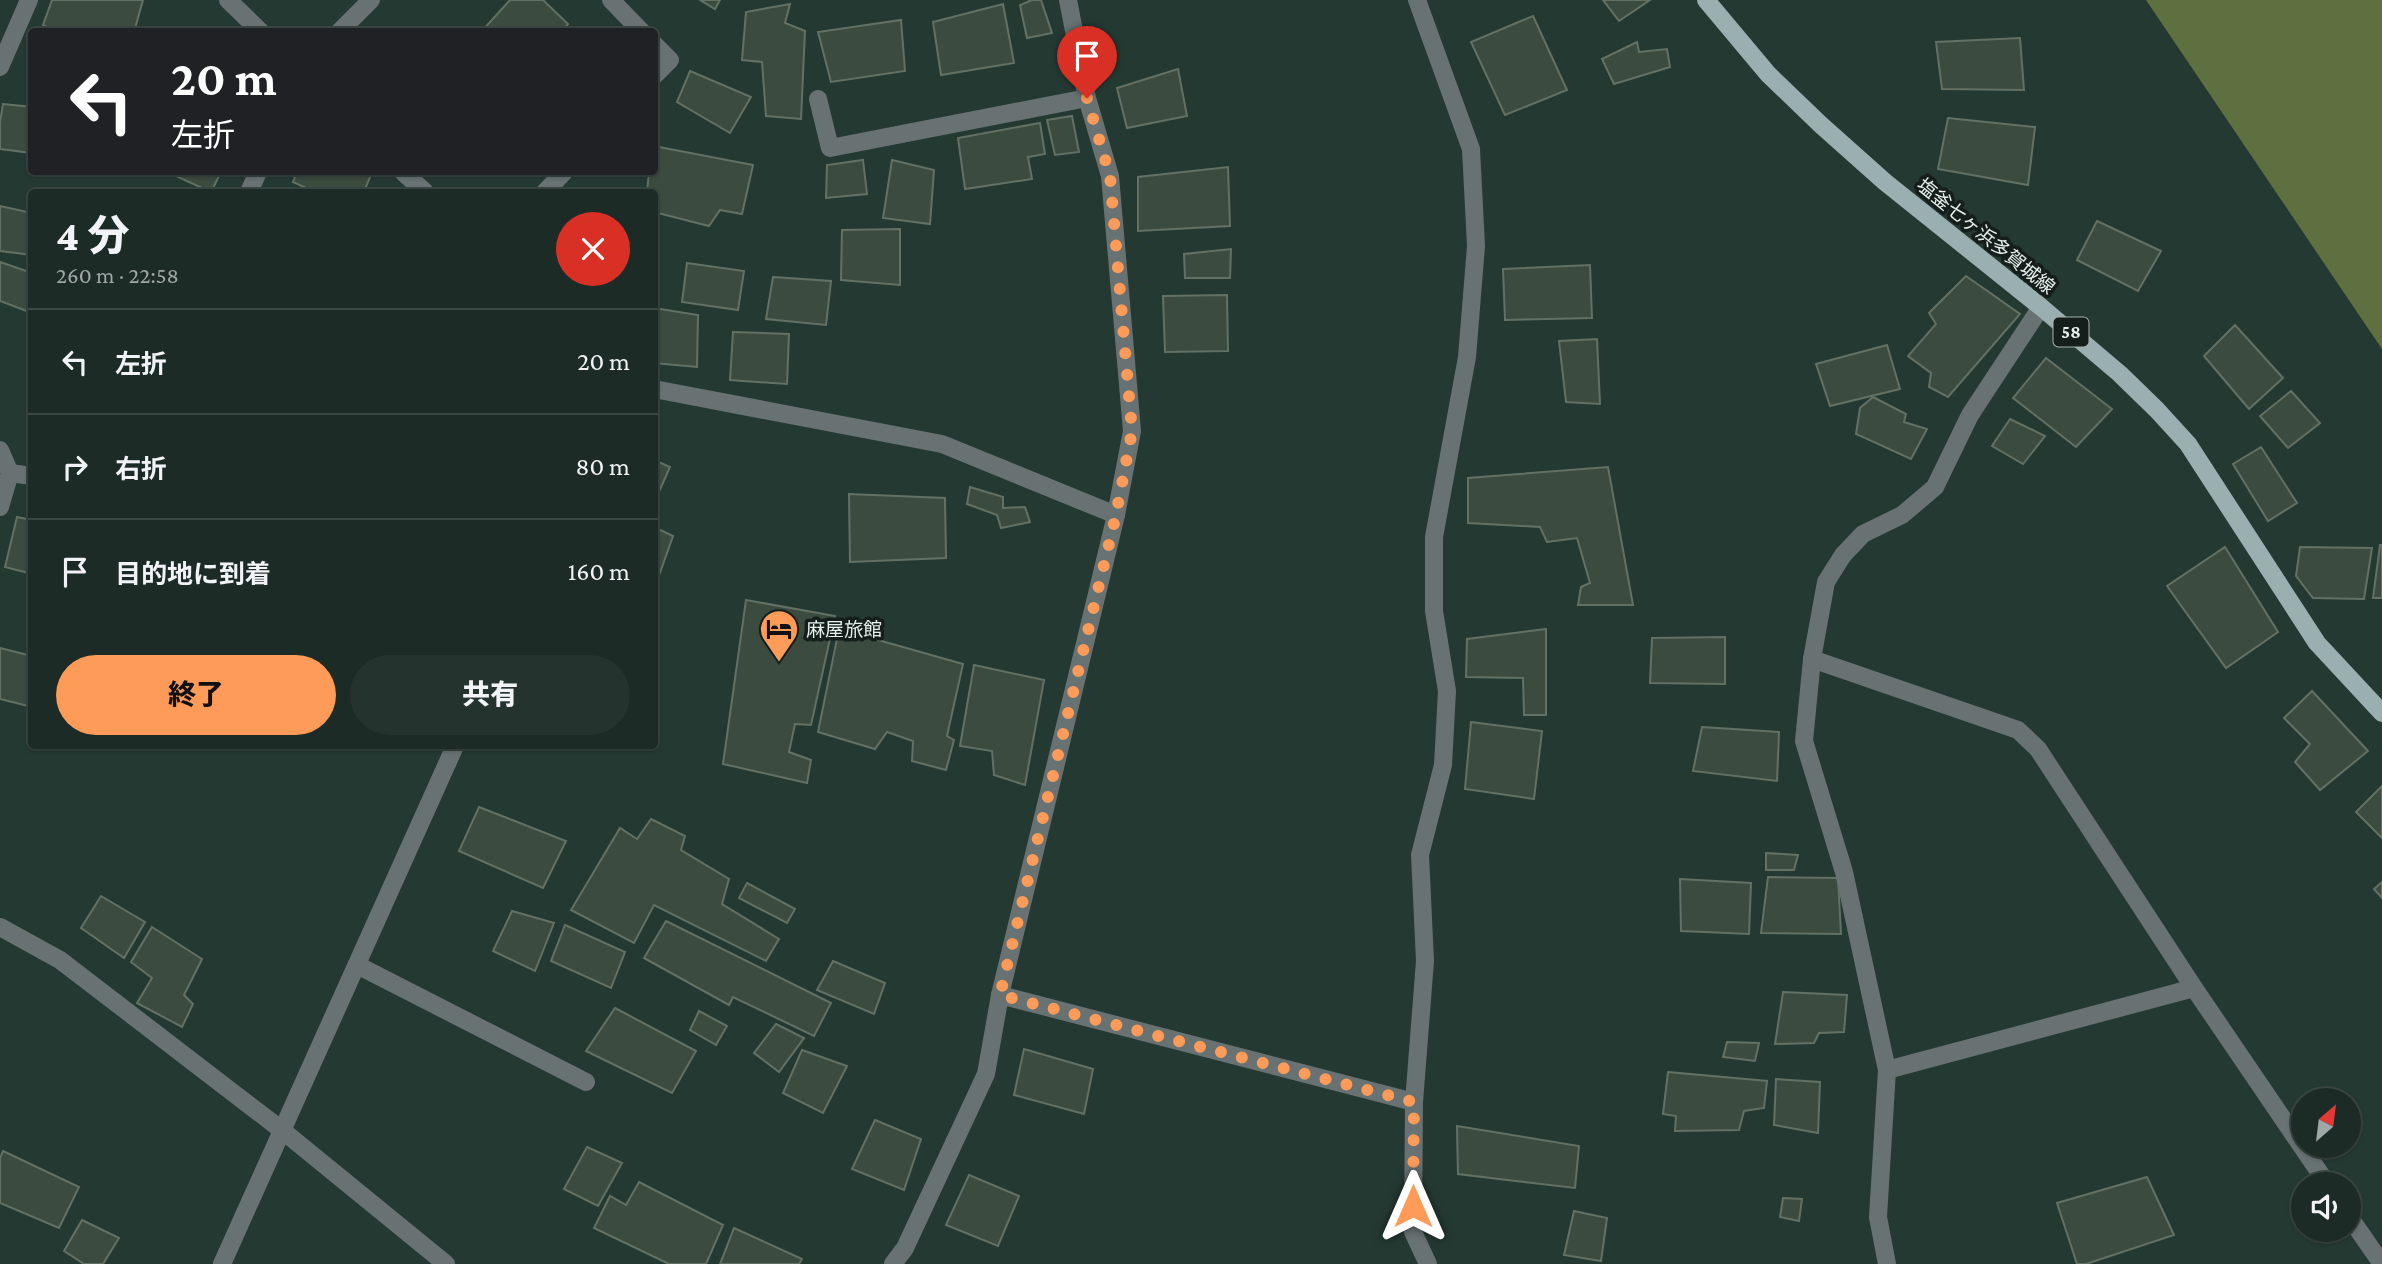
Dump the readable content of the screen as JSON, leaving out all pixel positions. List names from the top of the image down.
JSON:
{
  "streets": {
    "main road": ["塩釜七ヶ浜多賀城線", "58"]
  },
  "places": {
    "hotel": ["麻屋旅館"]
  },
  "north": "top right",
  "page": {
    "turn": ["20 m", "左折"],
    "heading": ["4 分", "260 m · 22:58"],
    "list": [
      {
        "name": "左折",
        "value": "20 m"
      },
      {
        "name": "右折",
        "value": "80 m"
      },
      {
        "name": "目的地に到着",
        "value": "160 m"
      }
    ],
    "buttons": ["終了", "共有"]
  }
}
